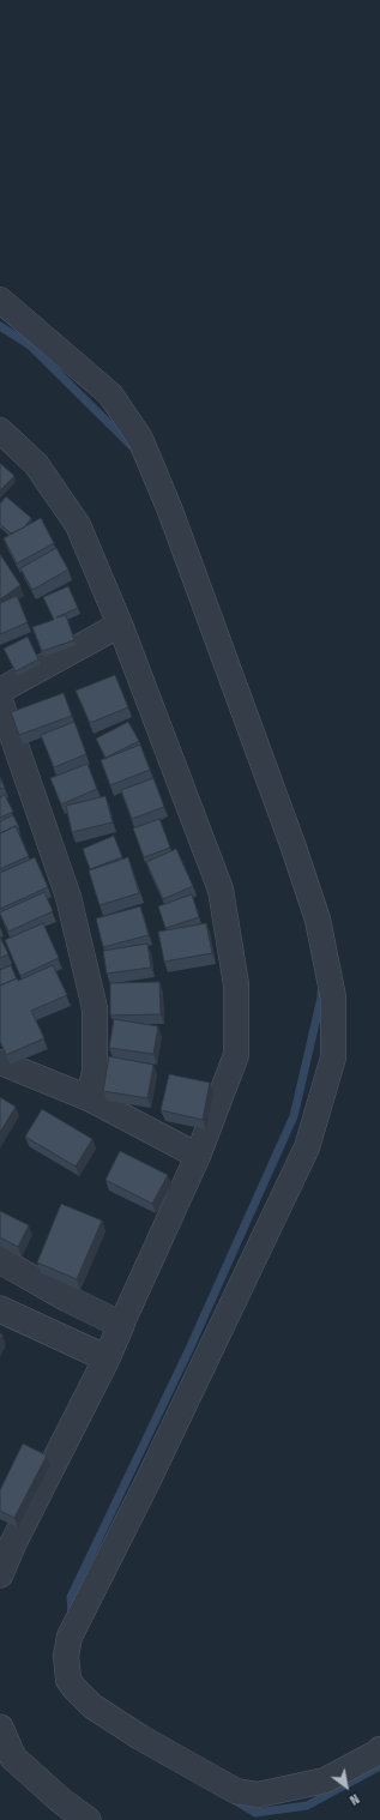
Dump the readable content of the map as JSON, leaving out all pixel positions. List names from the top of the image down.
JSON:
{
  "north": "bottom right"
}
